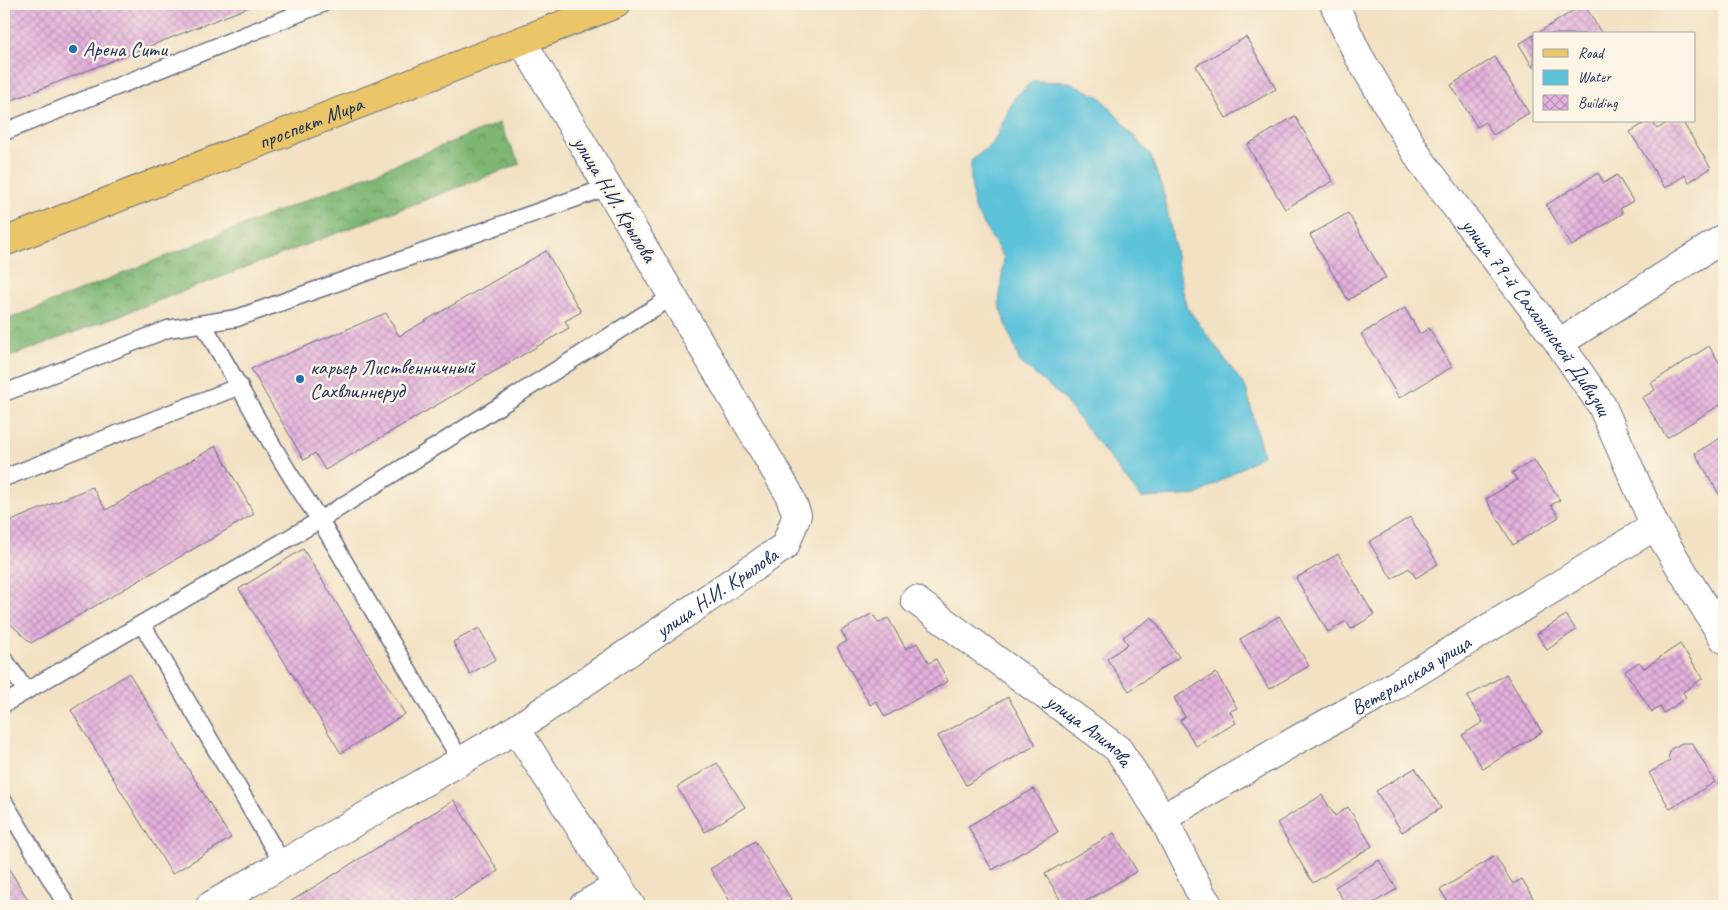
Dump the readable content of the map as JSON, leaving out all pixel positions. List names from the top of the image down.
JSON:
{
  "streets": {
    "main road": ["проспект Мира"],
    "street": [
      "улица Н.И. Крылова",
      "улица 79-й Сахалинской Дивизии",
      "Ветеранская улица",
      "улица Алимова"
    ]
  },
  "crossings": [
    ["проспект Мира", "улица Н.И. Крылова"],
    ["улица 79-й Сахалинской Дивизии", "Ветеранская улица"],
    ["Ветеранская улица", "улица Алимова"]
  ],
  "places": ["Арена Сити", "карьер Лиственничный Сахвлиннеруд"],
  "legend": ["Road", "Water", "Building"]
}
